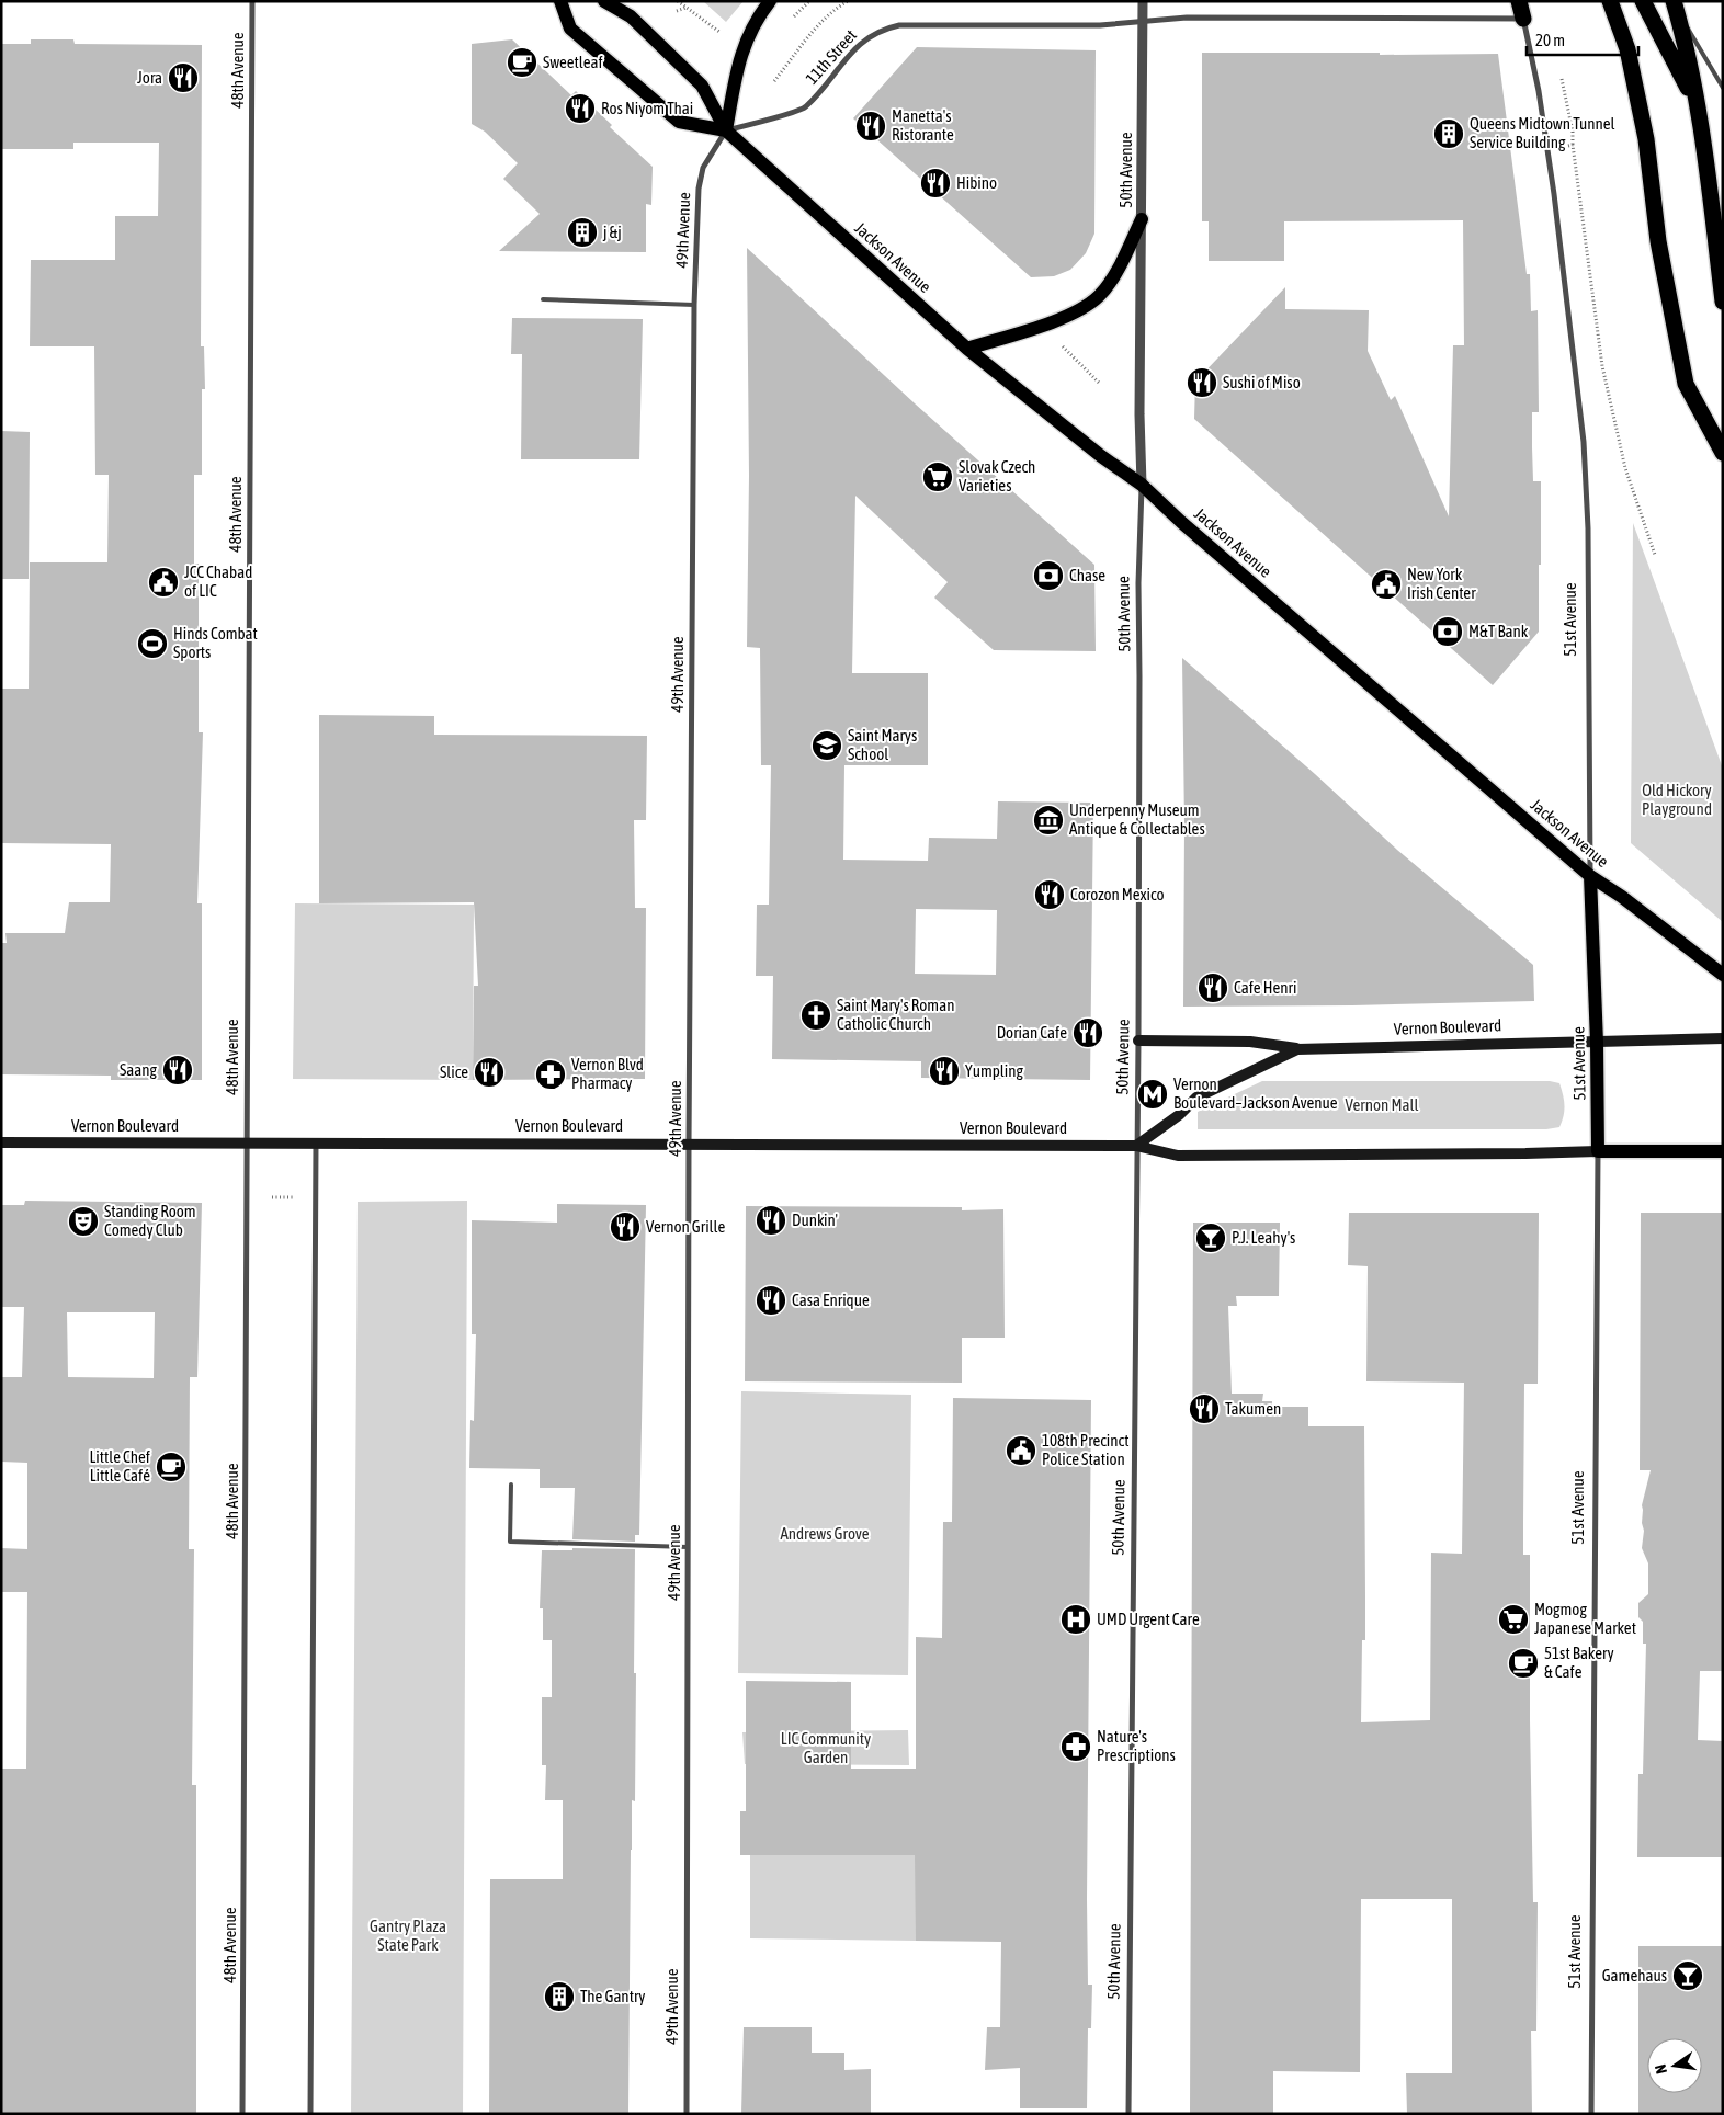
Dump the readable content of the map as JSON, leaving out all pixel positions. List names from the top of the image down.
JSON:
{
  "streets": {
    "main road": ["Jackson Avenue", "51st Avenue", "Vernon Boulevard"],
    "street": [
      "11th Street",
      "48th Avenue",
      "50th Avenue",
      "49th Avenue"
    ]
  },
  "crossings": [
    ["11th Street", "50th Avenue"],
    ["11th Street", "49th Avenue"],
    ["11th Street", "Jackson Avenue"],
    ["11th Street", "51st Avenue"],
    ["48th Avenue", "Vernon Boulevard"],
    ["50th Avenue", "Jackson Avenue"],
    ["50th Avenue", "Vernon Boulevard"],
    ["49th Avenue", "Jackson Avenue"],
    ["49th Avenue", "Vernon Boulevard"],
    ["Jackson Avenue", "51st Avenue"],
    ["51st Avenue", "Vernon Boulevard"]
  ],
  "parks": [
    "Old Hickory Playground",
    "Vernon Mall",
    "Andrews Grove",
    "LIC Community Garden",
    "Gantry Plaza State Park"
  ],
  "places": {
    "cafe": ["Sweetleaf", "Little Chef Little Café", "51st Bakery & Cafe"],
    "restaurant": [
      "Jora",
      "Ros Niyom Thai",
      "Manetta's Ristorante",
      "Hibino",
      "Sushi of Miso",
      "Corozon Mexico",
      "Cafe Henri",
      "Dorian Cafe",
      "Saang",
      "Yumpling",
      "Slice",
      "Dunkin'",
      "Vernon Grille",
      "Casa Enrique",
      "Takumen"
    ],
    "building": ["Queens Midtown Tunnel Service Building", "j &j", "The Gantry"],
    "supermarket": ["Slovak Czech Varieties", "Mogmog Japanese Market"],
    "bank": ["Chase", "M&T Bank"],
    "public building": ["JCC Chabad of LIC", "New York Irish Center", "108th Precinct Police Station"],
    "sports": ["Hinds Combat Sports"],
    "school or university": ["Saint Marys School"],
    "museum": ["Underpenny Museum Antique & Collectables"],
    "church": ["Saint Mary's Roman Catholic Church"],
    "pharmacy": ["Vernon Blvd Pharmacy", "Nature's Prescriptions"],
    "metro station": ["Vernon Boulevard–Jackson Avenue"],
    "theatre": ["Standing Room Comedy Club"],
    "bar": ["P.J. Leahy's", "Gamehaus"],
    "hospital": ["UMD Urgent Care"]
  },
  "scale_bar": "20 m",
  "north": "left"
}
